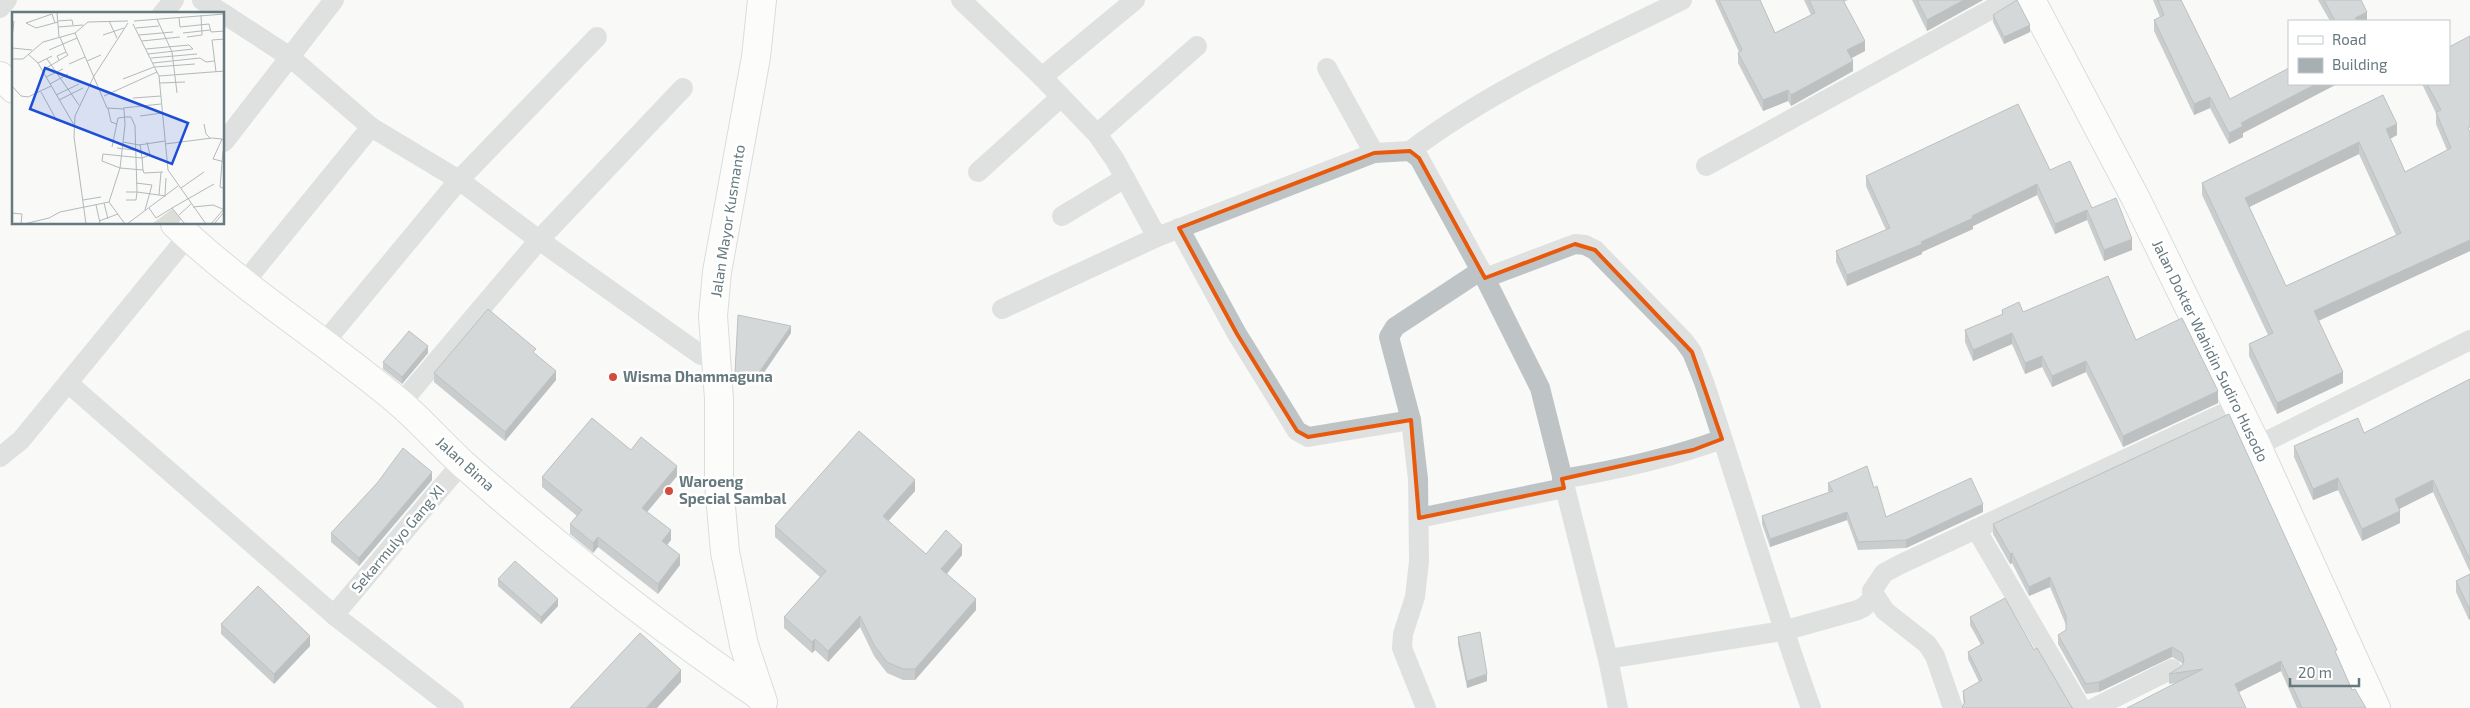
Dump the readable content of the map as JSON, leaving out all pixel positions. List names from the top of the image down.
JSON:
{
  "streets": {
    "main road": ["Jalan Mayor Kusmanto", "Jalan Dokter Wahidin Sudiro Husodo", "Jalan Bima"],
    "street": ["Sekarmulyo Gang XI"]
  },
  "crossings": [
    ["Jalan Mayor Kusmanto", "Jalan Bima"],
    ["Jalan Bima", "Sekarmulyo Gang XI"]
  ],
  "places": ["Wisma Dhammaguna", "Waroeng Special Sambal"],
  "legend": ["Road", "Building"],
  "scale_bar": "20 m"
}
